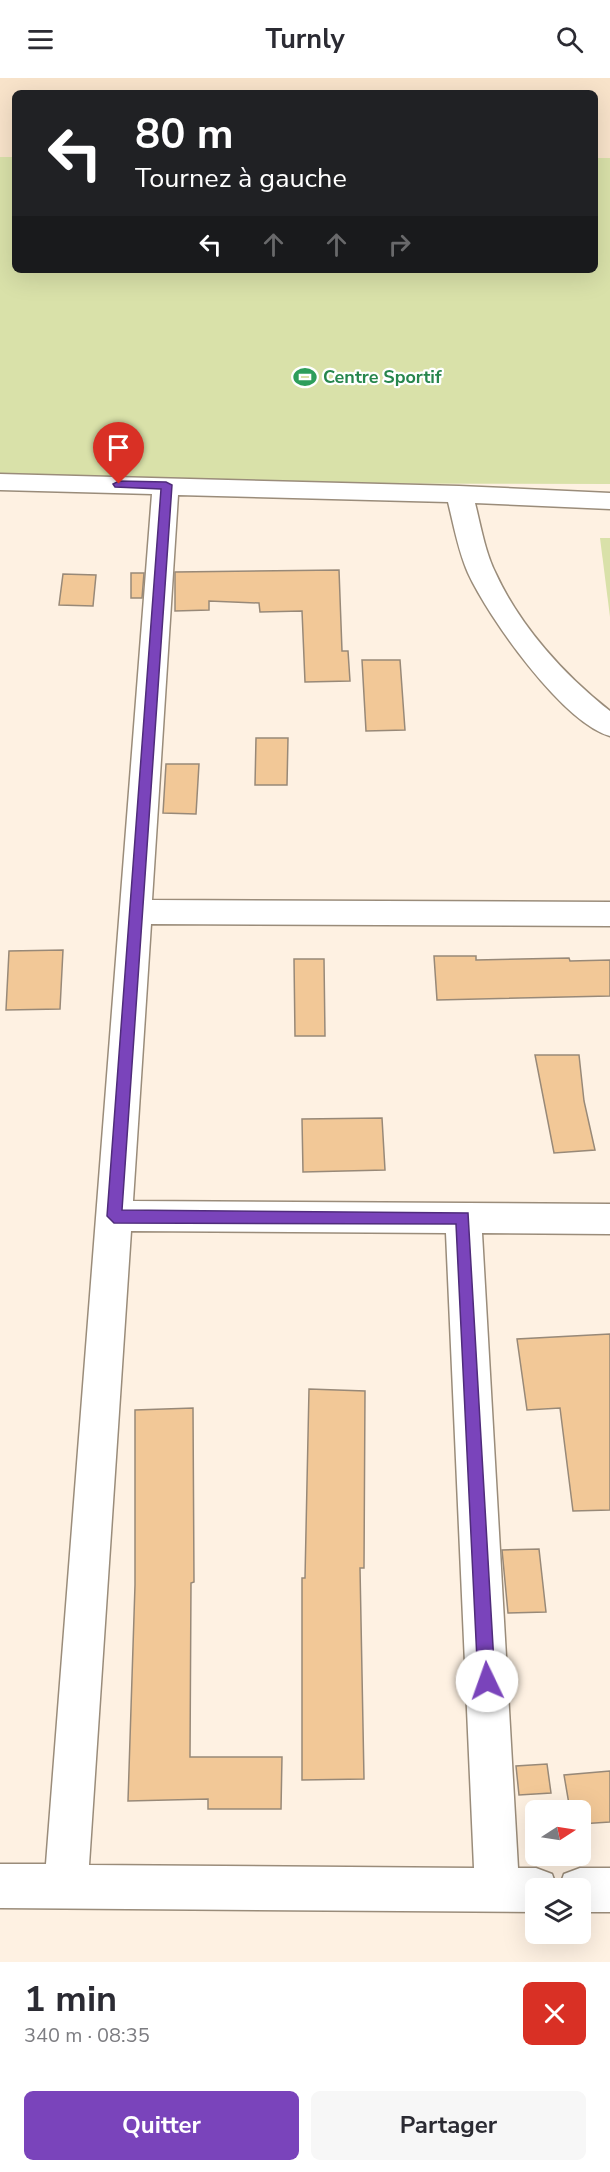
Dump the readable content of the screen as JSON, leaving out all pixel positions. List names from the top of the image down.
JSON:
{
  "places": {
    "sports": ["Centre Sportif"]
  },
  "north": "right",
  "page": {
    "header": "Turnly",
    "turn": ["80 m", "Tournez à gauche"],
    "heading": ["1 min", "340 m · 08:35"],
    "buttons": ["Quitter", "Partager"]
  }
}
